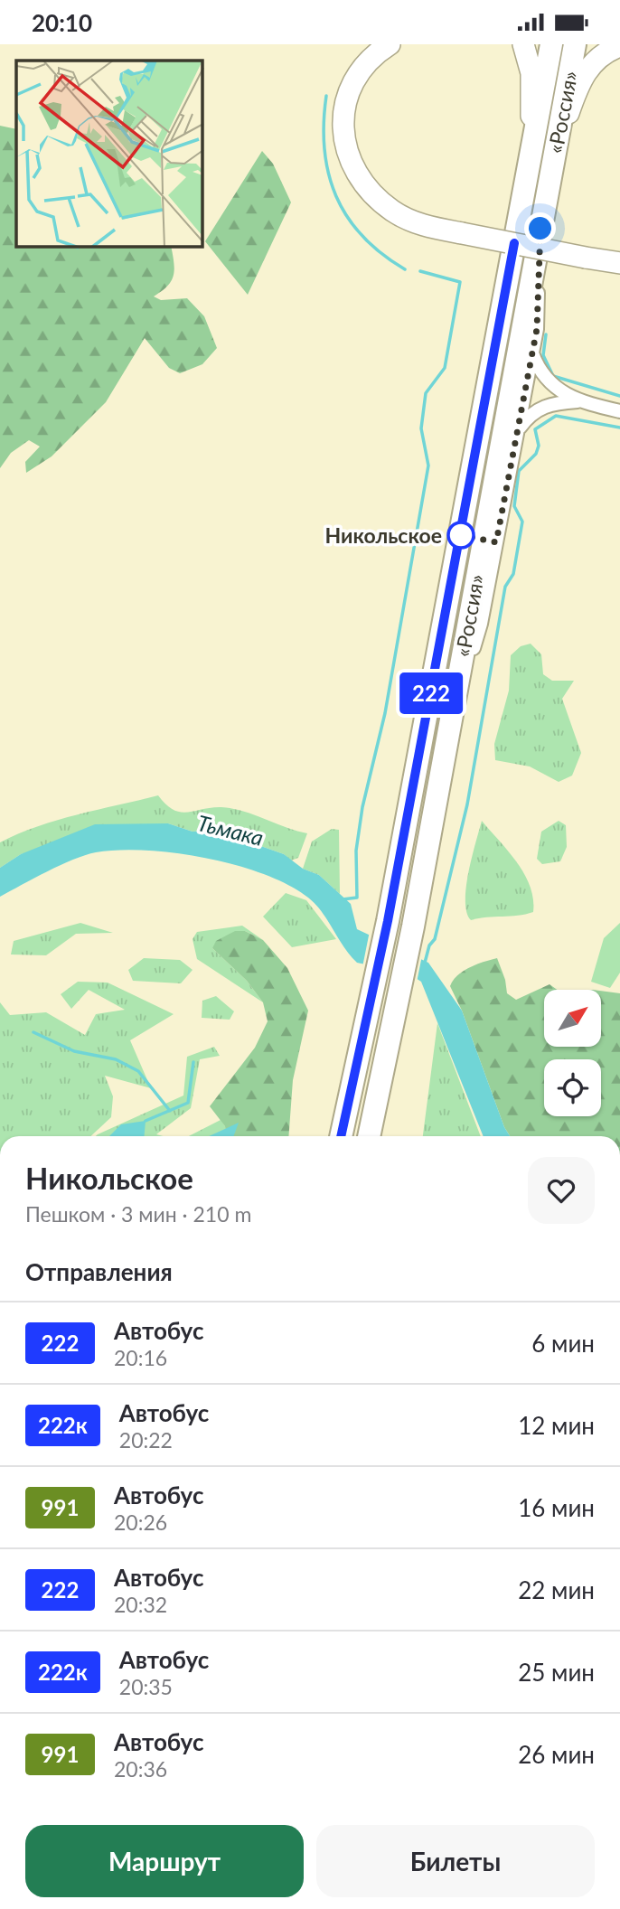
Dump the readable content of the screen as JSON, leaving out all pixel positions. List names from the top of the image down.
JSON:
{
  "streets": {
    "highway": ["«Россия»"]
  },
  "water": ["Тьмака"],
  "places": ["Никольское"],
  "lines": ["bus line 222"],
  "north": "top right",
  "page": {
    "status": "20:10",
    "on_map": "222",
    "heading": [
      ["Никольское", "Пешком · 3 мин · 210 m"],
      "Отправления"
    ],
    "list": [
      {
        "mark": "222",
        "name": "Автобус",
        "note": "20:16",
        "value": "6 мин"
      },
      {
        "mark": "222к",
        "name": "Автобус",
        "note": "20:22",
        "value": "12 мин"
      },
      {
        "mark": "991",
        "name": "Автобус",
        "note": "20:26",
        "value": "16 мин"
      },
      {
        "mark": "222",
        "name": "Автобус",
        "note": "20:32",
        "value": "22 мин"
      },
      {
        "mark": "222к",
        "name": "Автобус",
        "note": "20:35",
        "value": "25 мин"
      },
      {
        "mark": "991",
        "name": "Автобус",
        "note": "20:36",
        "value": "26 мин"
      }
    ],
    "buttons": ["Маршрут", "Билеты"]
  }
}
